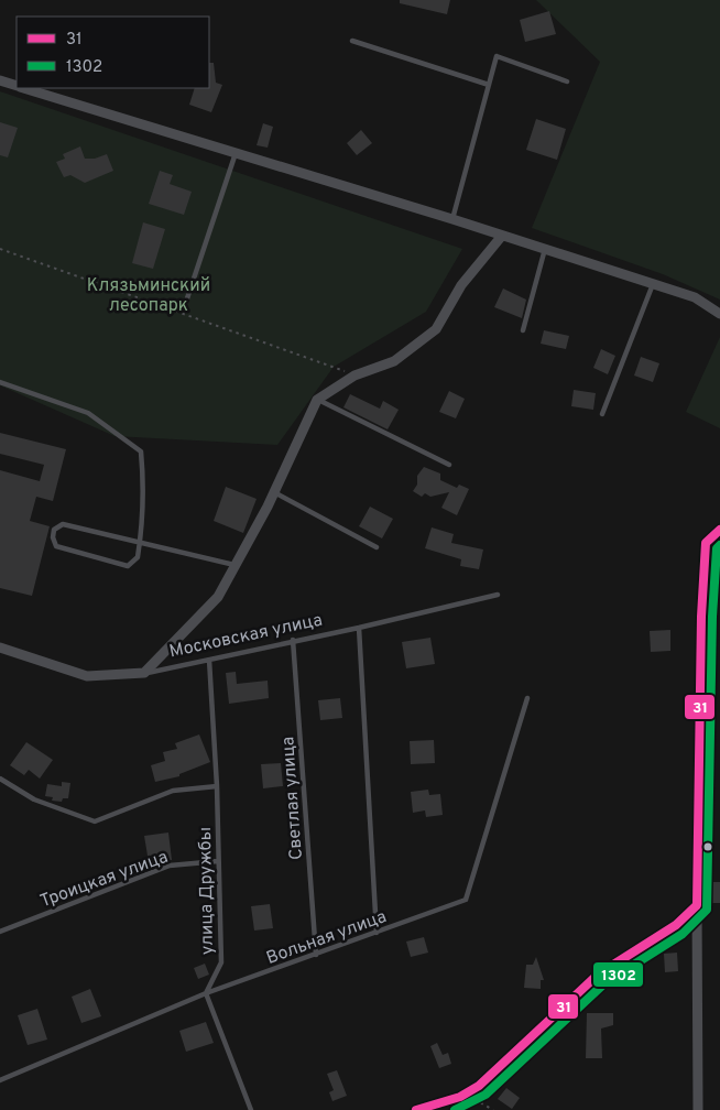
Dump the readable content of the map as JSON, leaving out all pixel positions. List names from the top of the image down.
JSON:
{
  "streets": {
    "street": ["Московская улица"],
    "lane": [
      "Светлая улица",
      "Троицкая улица",
      "улица Дружбы",
      "Вольная улица"
    ]
  },
  "crossings": [
    ["Московская улица", "Светлая улица"],
    ["Московская улица", "улица Дружбы"],
    ["Светлая улица", "Вольная улица"],
    ["Троицкая улица", "улица Дружбы"],
    ["улица Дружбы", "Вольная улица"]
  ],
  "parks": ["Клязьминский лесопарк"],
  "lines": ["transit line 31", "transit line 1302"],
  "legend": ["31", "1302"]
}
